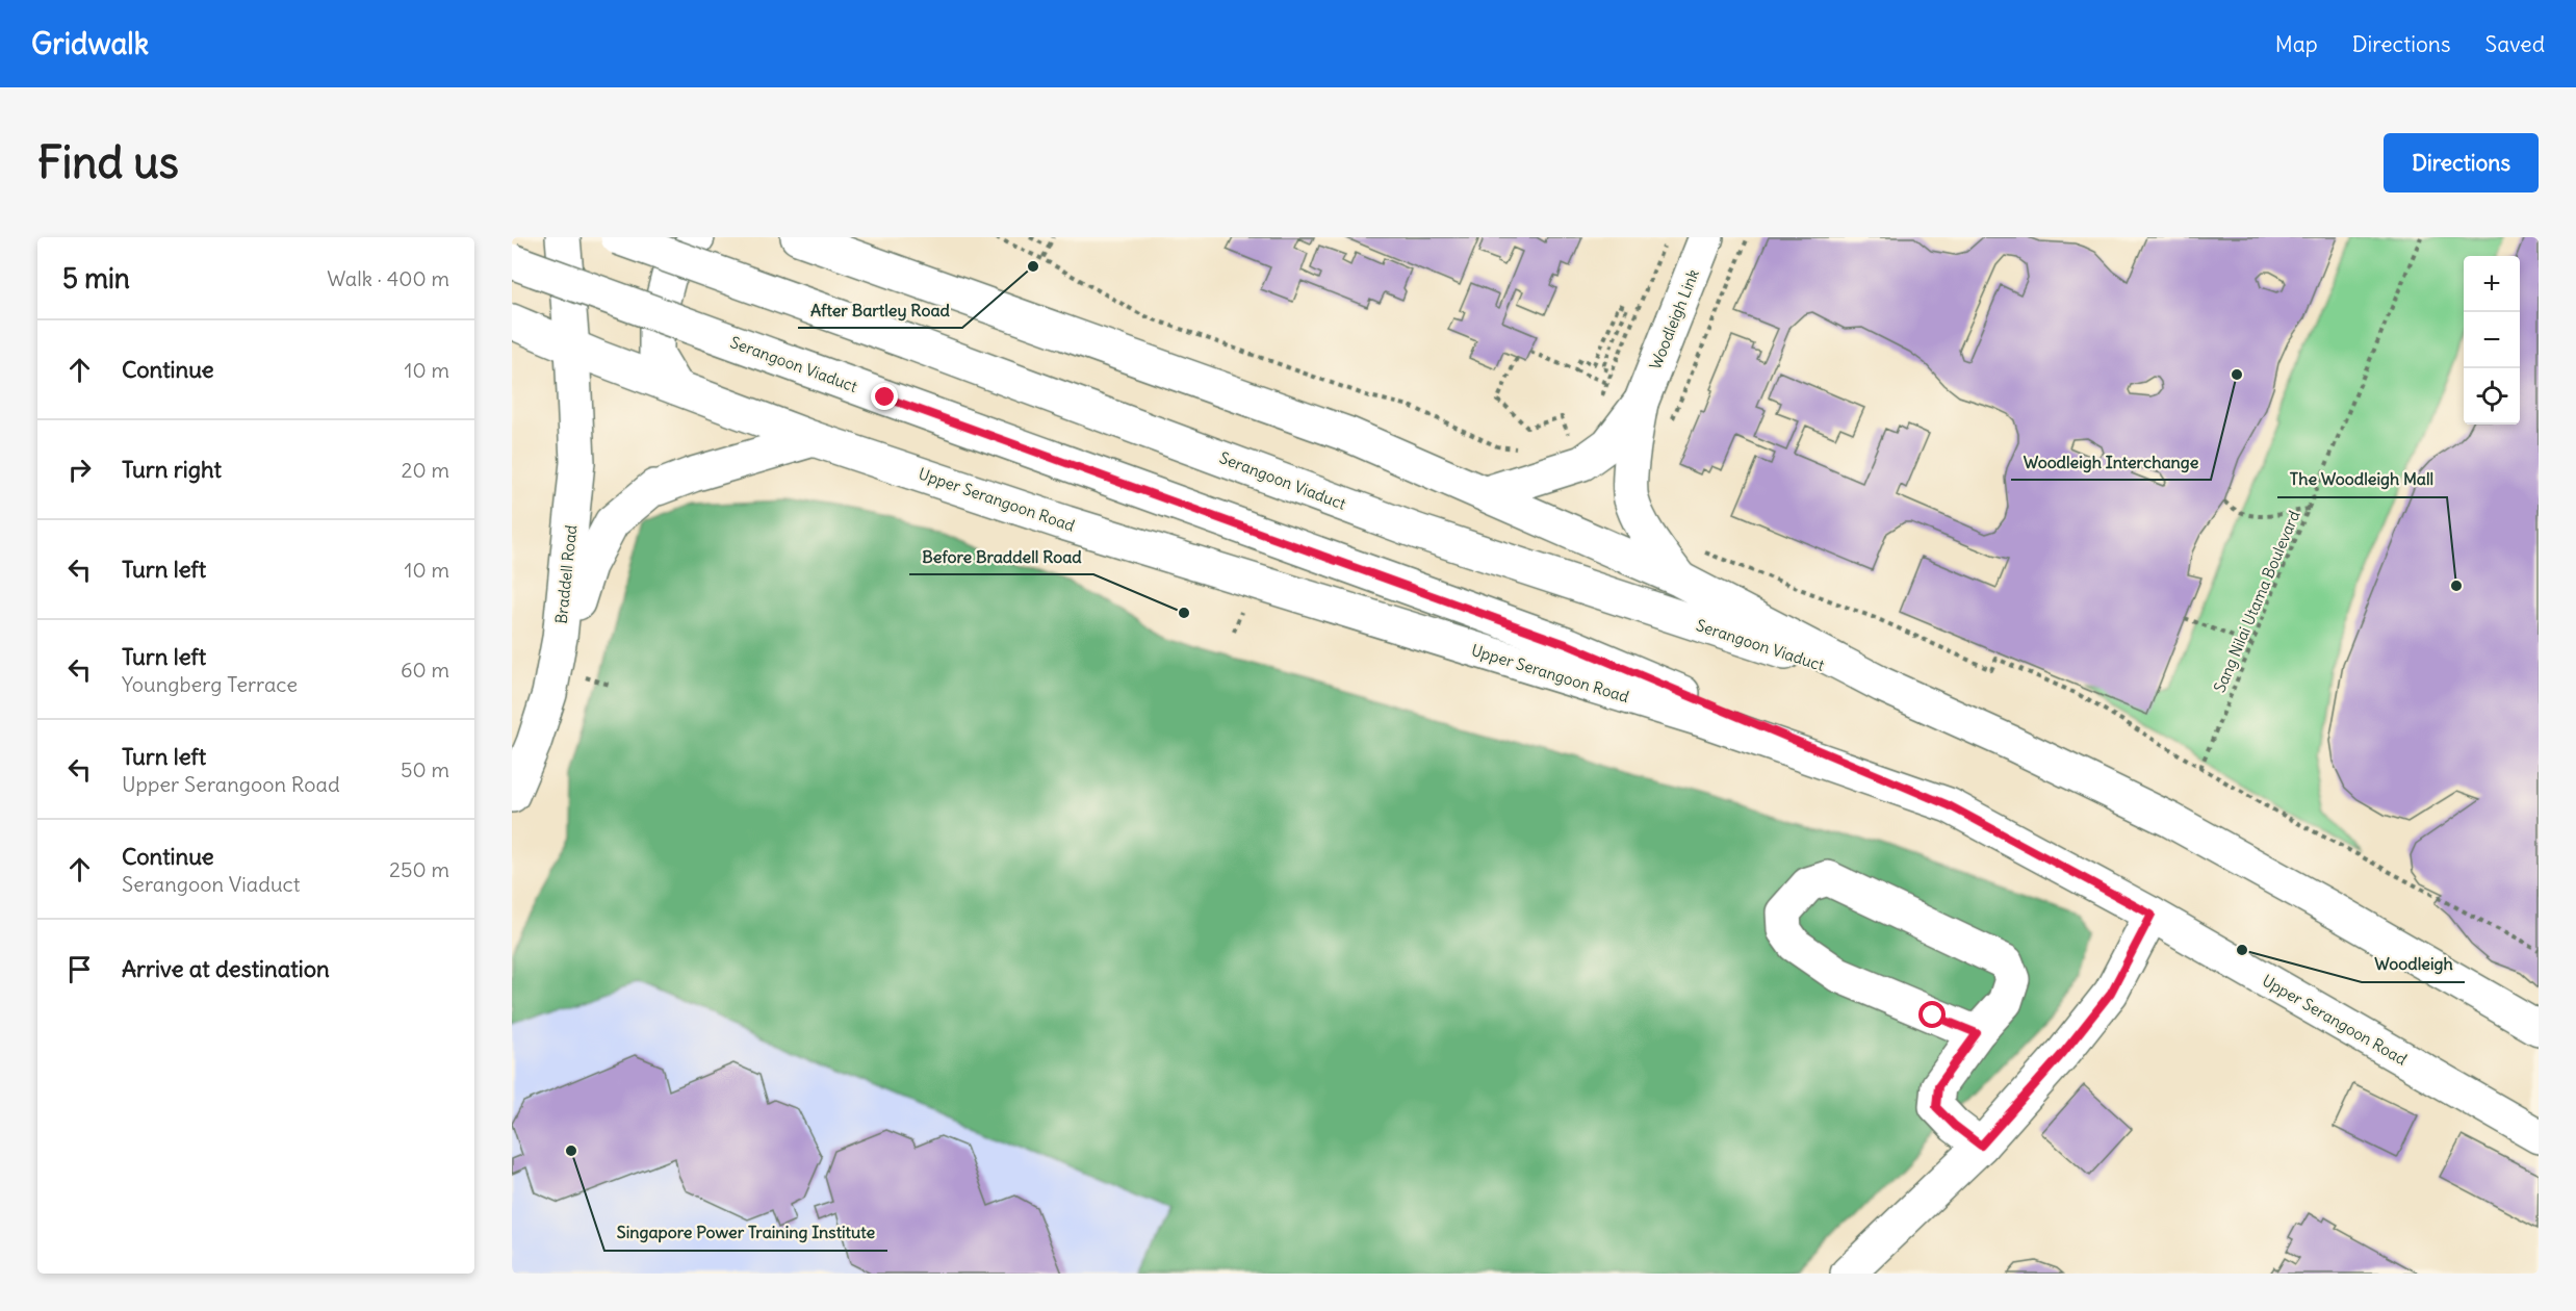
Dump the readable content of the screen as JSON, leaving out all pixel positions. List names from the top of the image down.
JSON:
{
  "streets": {
    "main road": [
      "Woodleigh Link",
      "Serangoon Viaduct",
      "Upper Serangoon Road",
      "Braddell Road"
    ],
    "path": ["Sang Nilai Utama Boulevard"]
  },
  "crossings": [
    ["Serangoon Viaduct", "Upper Serangoon Road"],
    ["Upper Serangoon Road", "Braddell Road"]
  ],
  "places": [
    "After Bartley Road",
    "Woodleigh Interchange",
    "The Woodleigh Mall",
    "Before Braddell Road",
    "Woodleigh",
    "Singapore Power Training Institute"
  ],
  "page": {
    "header": "Gridwalk",
    "nav": ["Map", "Directions", "Saved"],
    "buttons": "Directions",
    "title": "Find us",
    "heading": ["5 min", "Walk · 400 m"],
    "map_buttons": ["+", "−"],
    "list": [
      ["Continue", "10 m"],
      ["Turn right", "20 m"],
      ["Turn left", "10 m"],
      ["Turn left", "Youngberg Terrace", "60 m"],
      ["Turn left", "Upper Serangoon Road", "50 m"],
      ["Continue", "Serangoon Viaduct", "250 m"],
      "Arrive at destination"
    ]
  }
}
